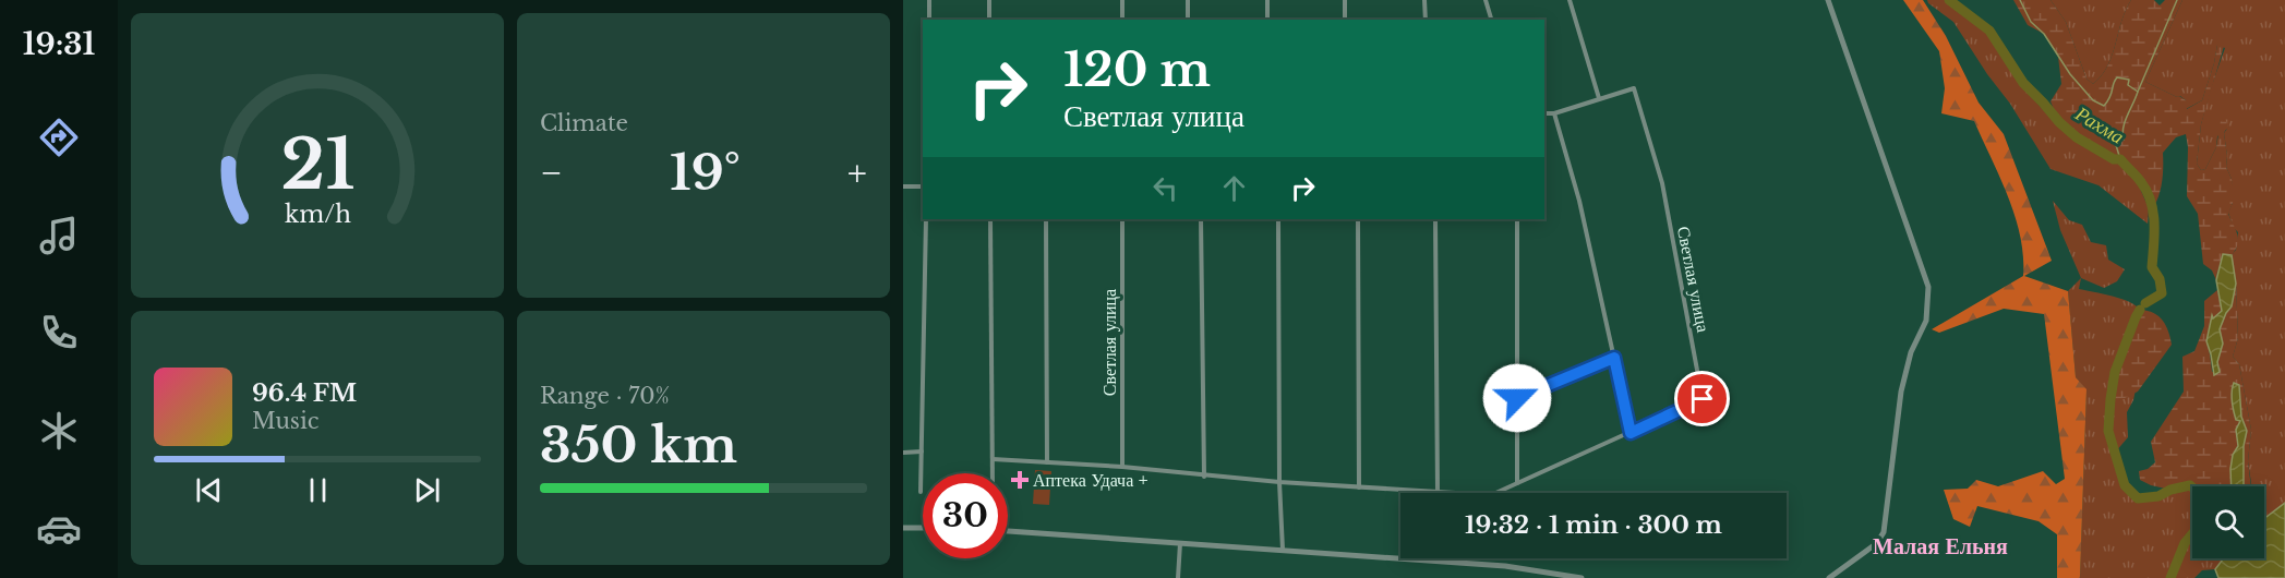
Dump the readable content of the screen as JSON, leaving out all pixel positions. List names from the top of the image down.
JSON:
{
  "streets": {
    "street": ["Светлая улица"]
  },
  "districts": ["Малая Ельня"],
  "water": ["Рахма"],
  "places": {
    "health": ["Аптека Удача +"]
  },
  "page": {
    "tabs": "19:31",
    "tile": [
      "Climate",
      ["Range · 70%", "350 km"]
    ],
    "turn": ["120 m", "Светлая улица"],
    "heat": ["−", "19°", "+"],
    "song": ["96.4 FM", "Music"],
    "limit": "30",
    "trip": "19:32 · 1 min · 300 m",
    "gauge": ["21", "km/h"]
  }
}
